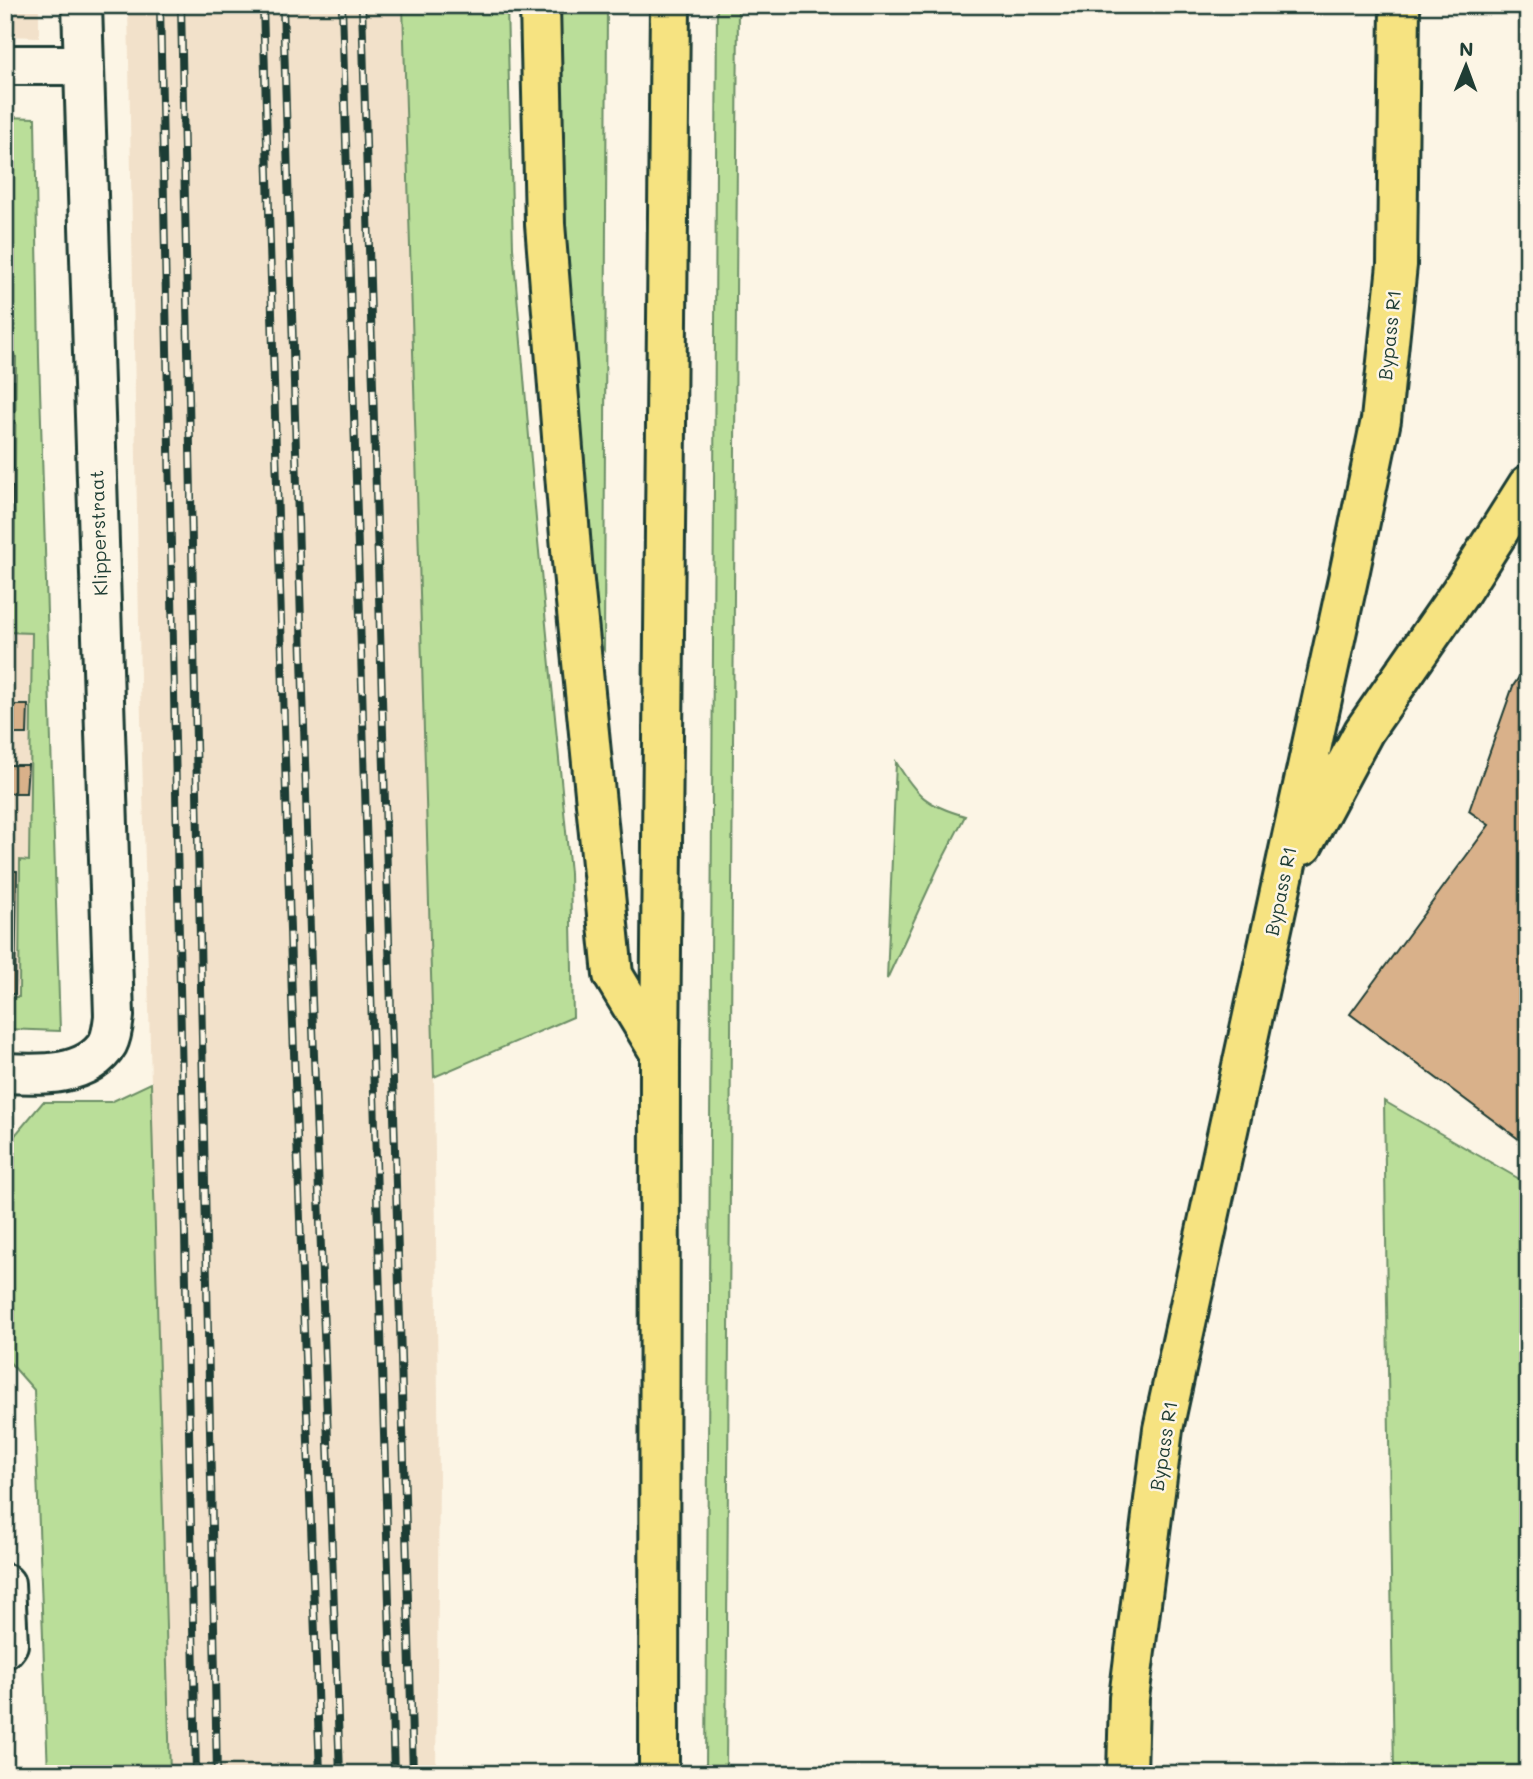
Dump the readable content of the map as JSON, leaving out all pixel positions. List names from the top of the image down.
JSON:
{
  "streets": {
    "highway": ["Bypass R1"],
    "street": ["Klipperstraat"]
  },
  "north": "top"
}
